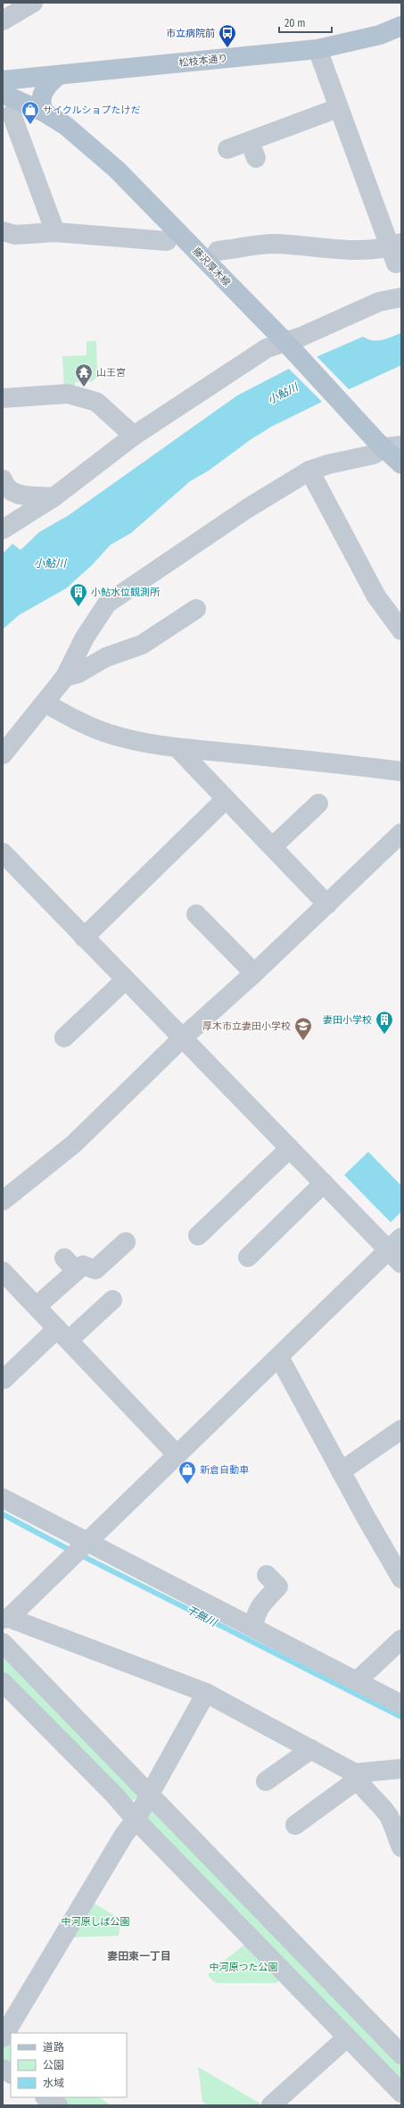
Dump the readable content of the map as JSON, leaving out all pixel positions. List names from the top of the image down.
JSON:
{
  "streets": {
    "main road": ["松枝本通り", "藤沢厚木線"]
  },
  "districts": ["妻田東一丁目"],
  "water": ["小鮎川", "干無川"],
  "parks": ["中河原しば公園", "中河原つた公園"],
  "places": {
    "bus stop": ["市立病院前"],
    "shop": ["サイクルショプたけだ", "新倉自動車"],
    "temple": ["山王宮"],
    "building": ["小鮎水位観測所", "妻田小学校"],
    "school or university": ["厚木市立妻田小学校"]
  },
  "legend": ["道路", "公園", "水域"],
  "scale_bar": "20 m"
}
